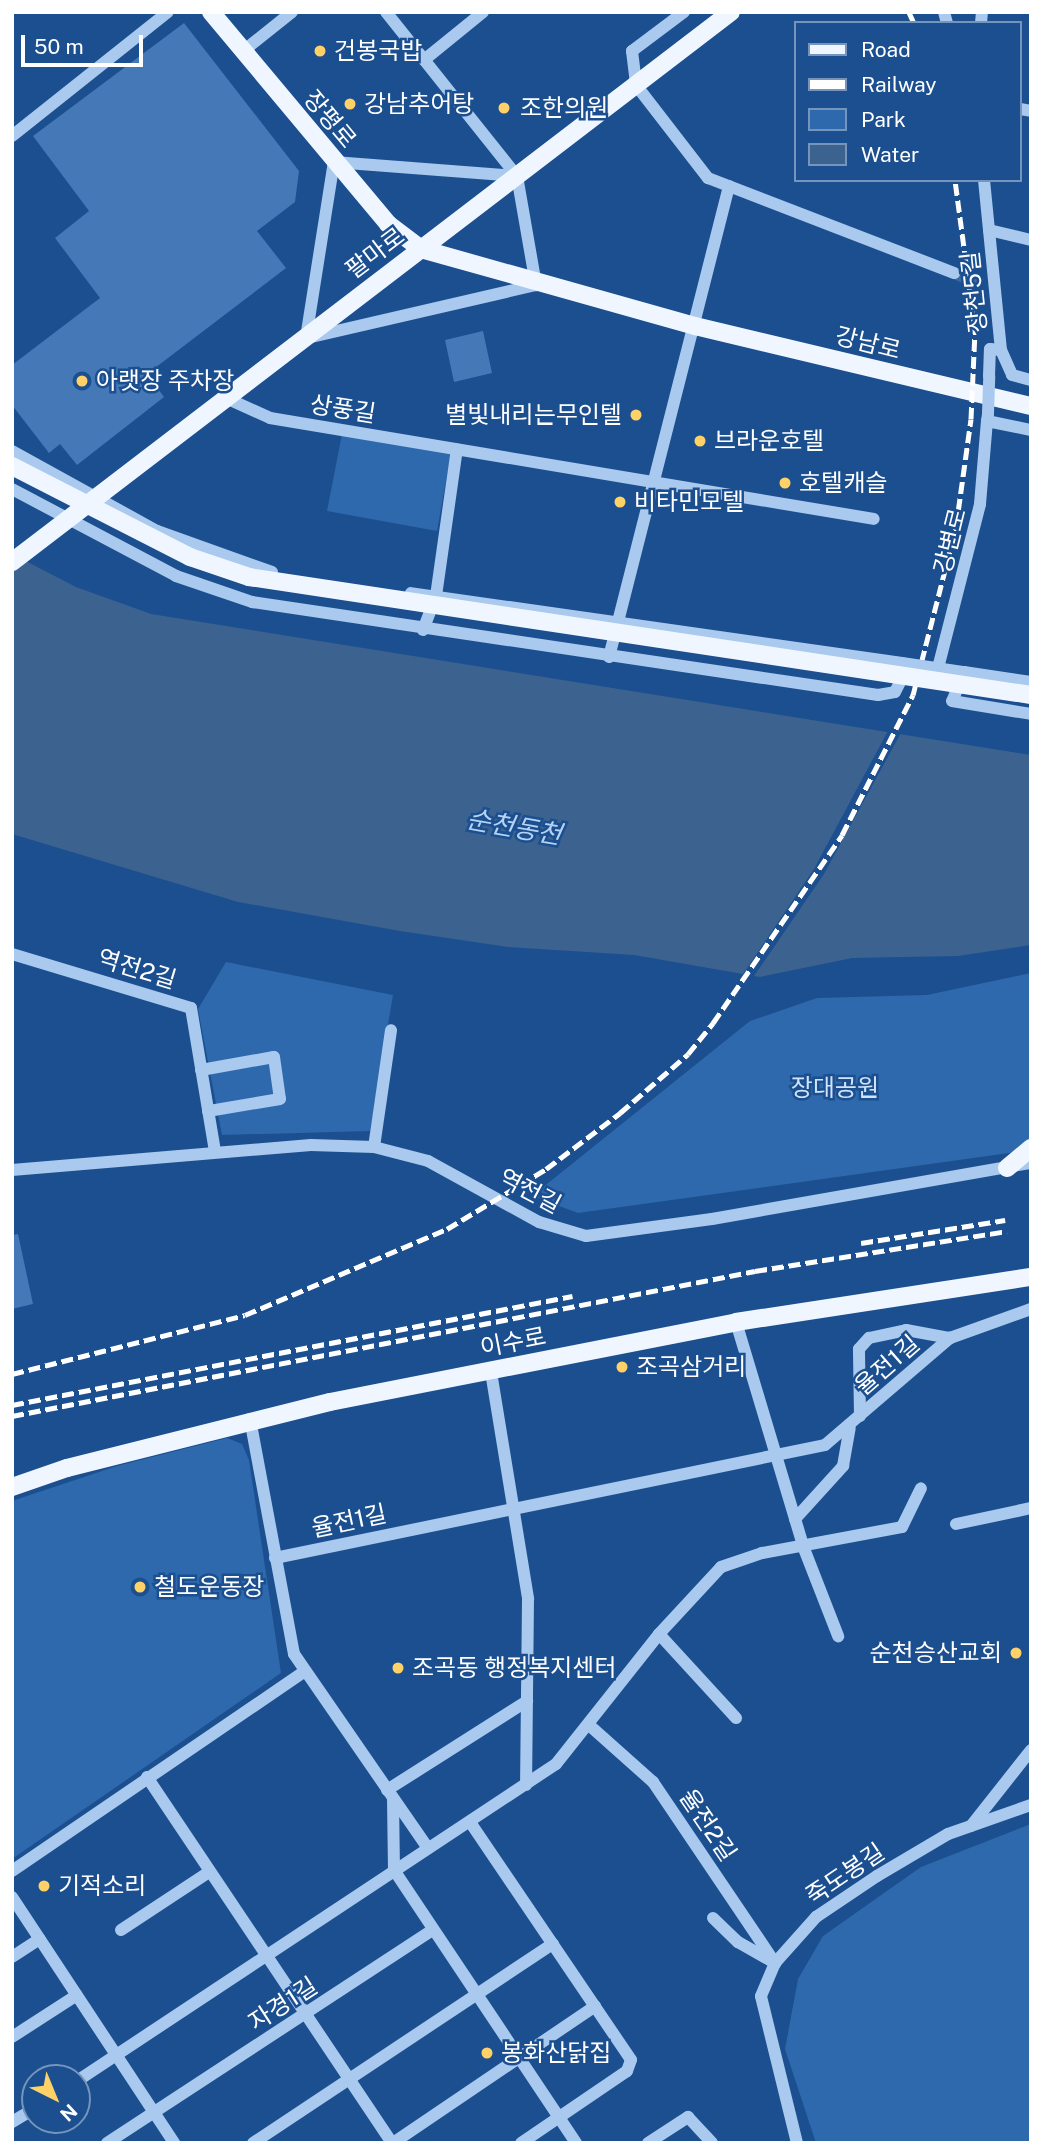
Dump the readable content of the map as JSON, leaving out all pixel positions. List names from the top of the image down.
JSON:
{
  "streets": {
    "main road": [
      "장평로",
      "팔마로",
      "강남로",
      "이수로"
    ],
    "street": [
      "장천5길",
      "상풍길",
      "강변로",
      "역전2길",
      "역전길",
      "율전1길",
      "율전2길",
      "죽도봉길",
      "자경1길"
    ]
  },
  "crossings": [
    ["장평로", "팔마로"],
    ["장평로", "강남로"],
    ["팔마로", "강남로"],
    ["팔마로", "상풍길"],
    ["장천5길", "강변로"],
    ["역전2길", "역전길"],
    ["율전2길", "죽도봉길"]
  ],
  "water": ["순천동천"],
  "parks": ["장대공원"],
  "places": [
    "건봉국밥",
    "강남추어탕",
    "조한의원",
    "아랫장 주차장",
    "별빛내리는무인텔",
    "브라운호텔",
    "호텔캐슬",
    "비타민모텔",
    "조곡삼거리",
    "철도운동장",
    "순천승산교회",
    "조곡동 행정복지센터",
    "기적소리",
    "봉화산닭집"
  ],
  "legend": [
    "Road",
    "Railway",
    "Park",
    "Water"
  ],
  "scale_bar": "50 m",
  "north": "bottom right"
}
